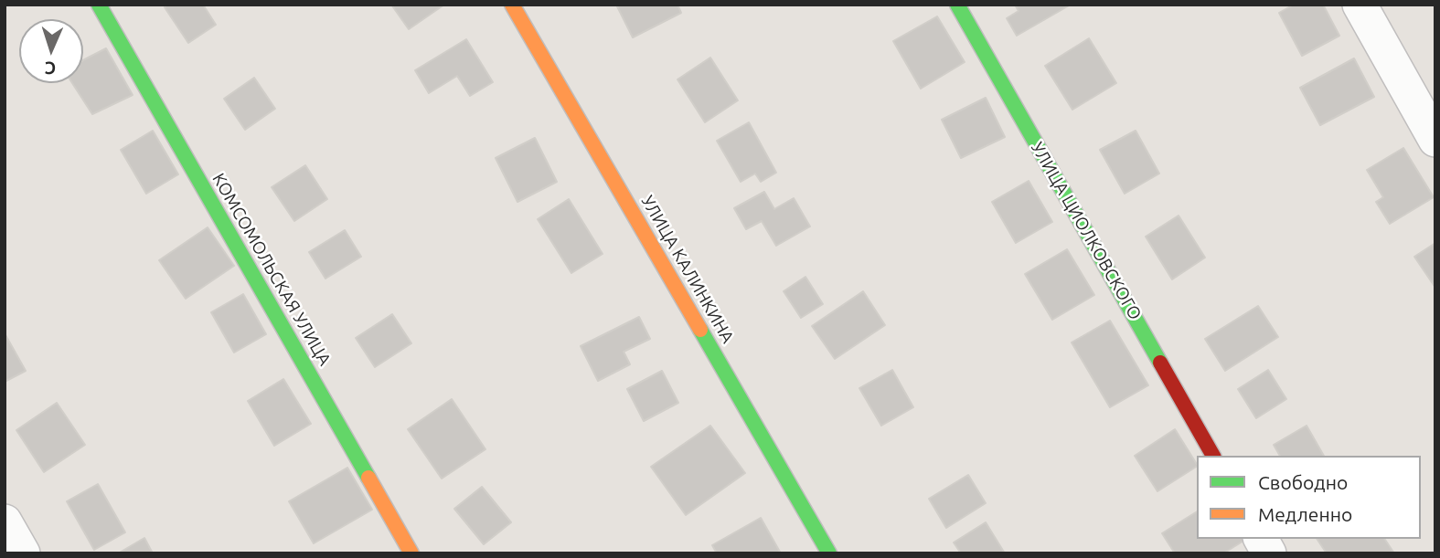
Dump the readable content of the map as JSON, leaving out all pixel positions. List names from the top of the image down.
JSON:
{
  "streets": {
    "street": ["УЛИЦА ЦИОЛКОВСКОГО", "КОМСОМОЛЬСКАЯ УЛИЦА", "УЛИЦА КАЛИНКИНА"]
  },
  "legend": ["Свободно", "Медленно"],
  "north": "bottom"
}
